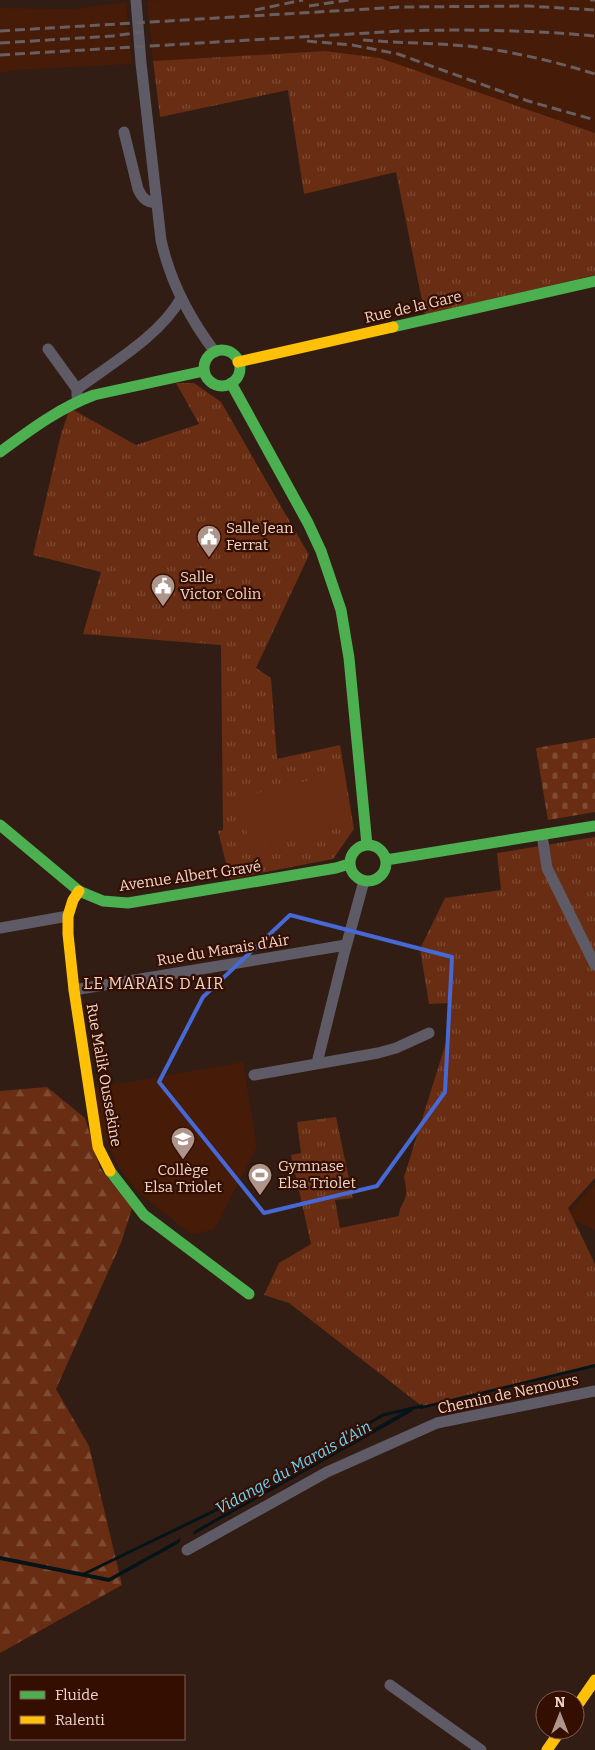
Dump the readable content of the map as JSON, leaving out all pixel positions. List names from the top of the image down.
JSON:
{
  "streets": {
    "street": [
      "Rue de la Gare",
      "Avenue Albert Gravé",
      "Rue du Marais d'Air",
      "Rue Malik Oussekine",
      "Chemin de Nemours"
    ]
  },
  "crossings": [
    ["Rue du Marais d'Air", "Rue Malik Oussekine"]
  ],
  "districts": ["LE MARAIS D'AIR"],
  "water": ["Vidange du Marais d'Ain"],
  "places": {
    "public building": ["Salle Jean Ferrat", "Salle Victor Colin"],
    "school or university": ["Collège Elsa Triolet"],
    "sports": ["Gymnase Elsa Triolet"]
  },
  "legend": ["Fluide", "Ralenti"],
  "north": "top"
}
